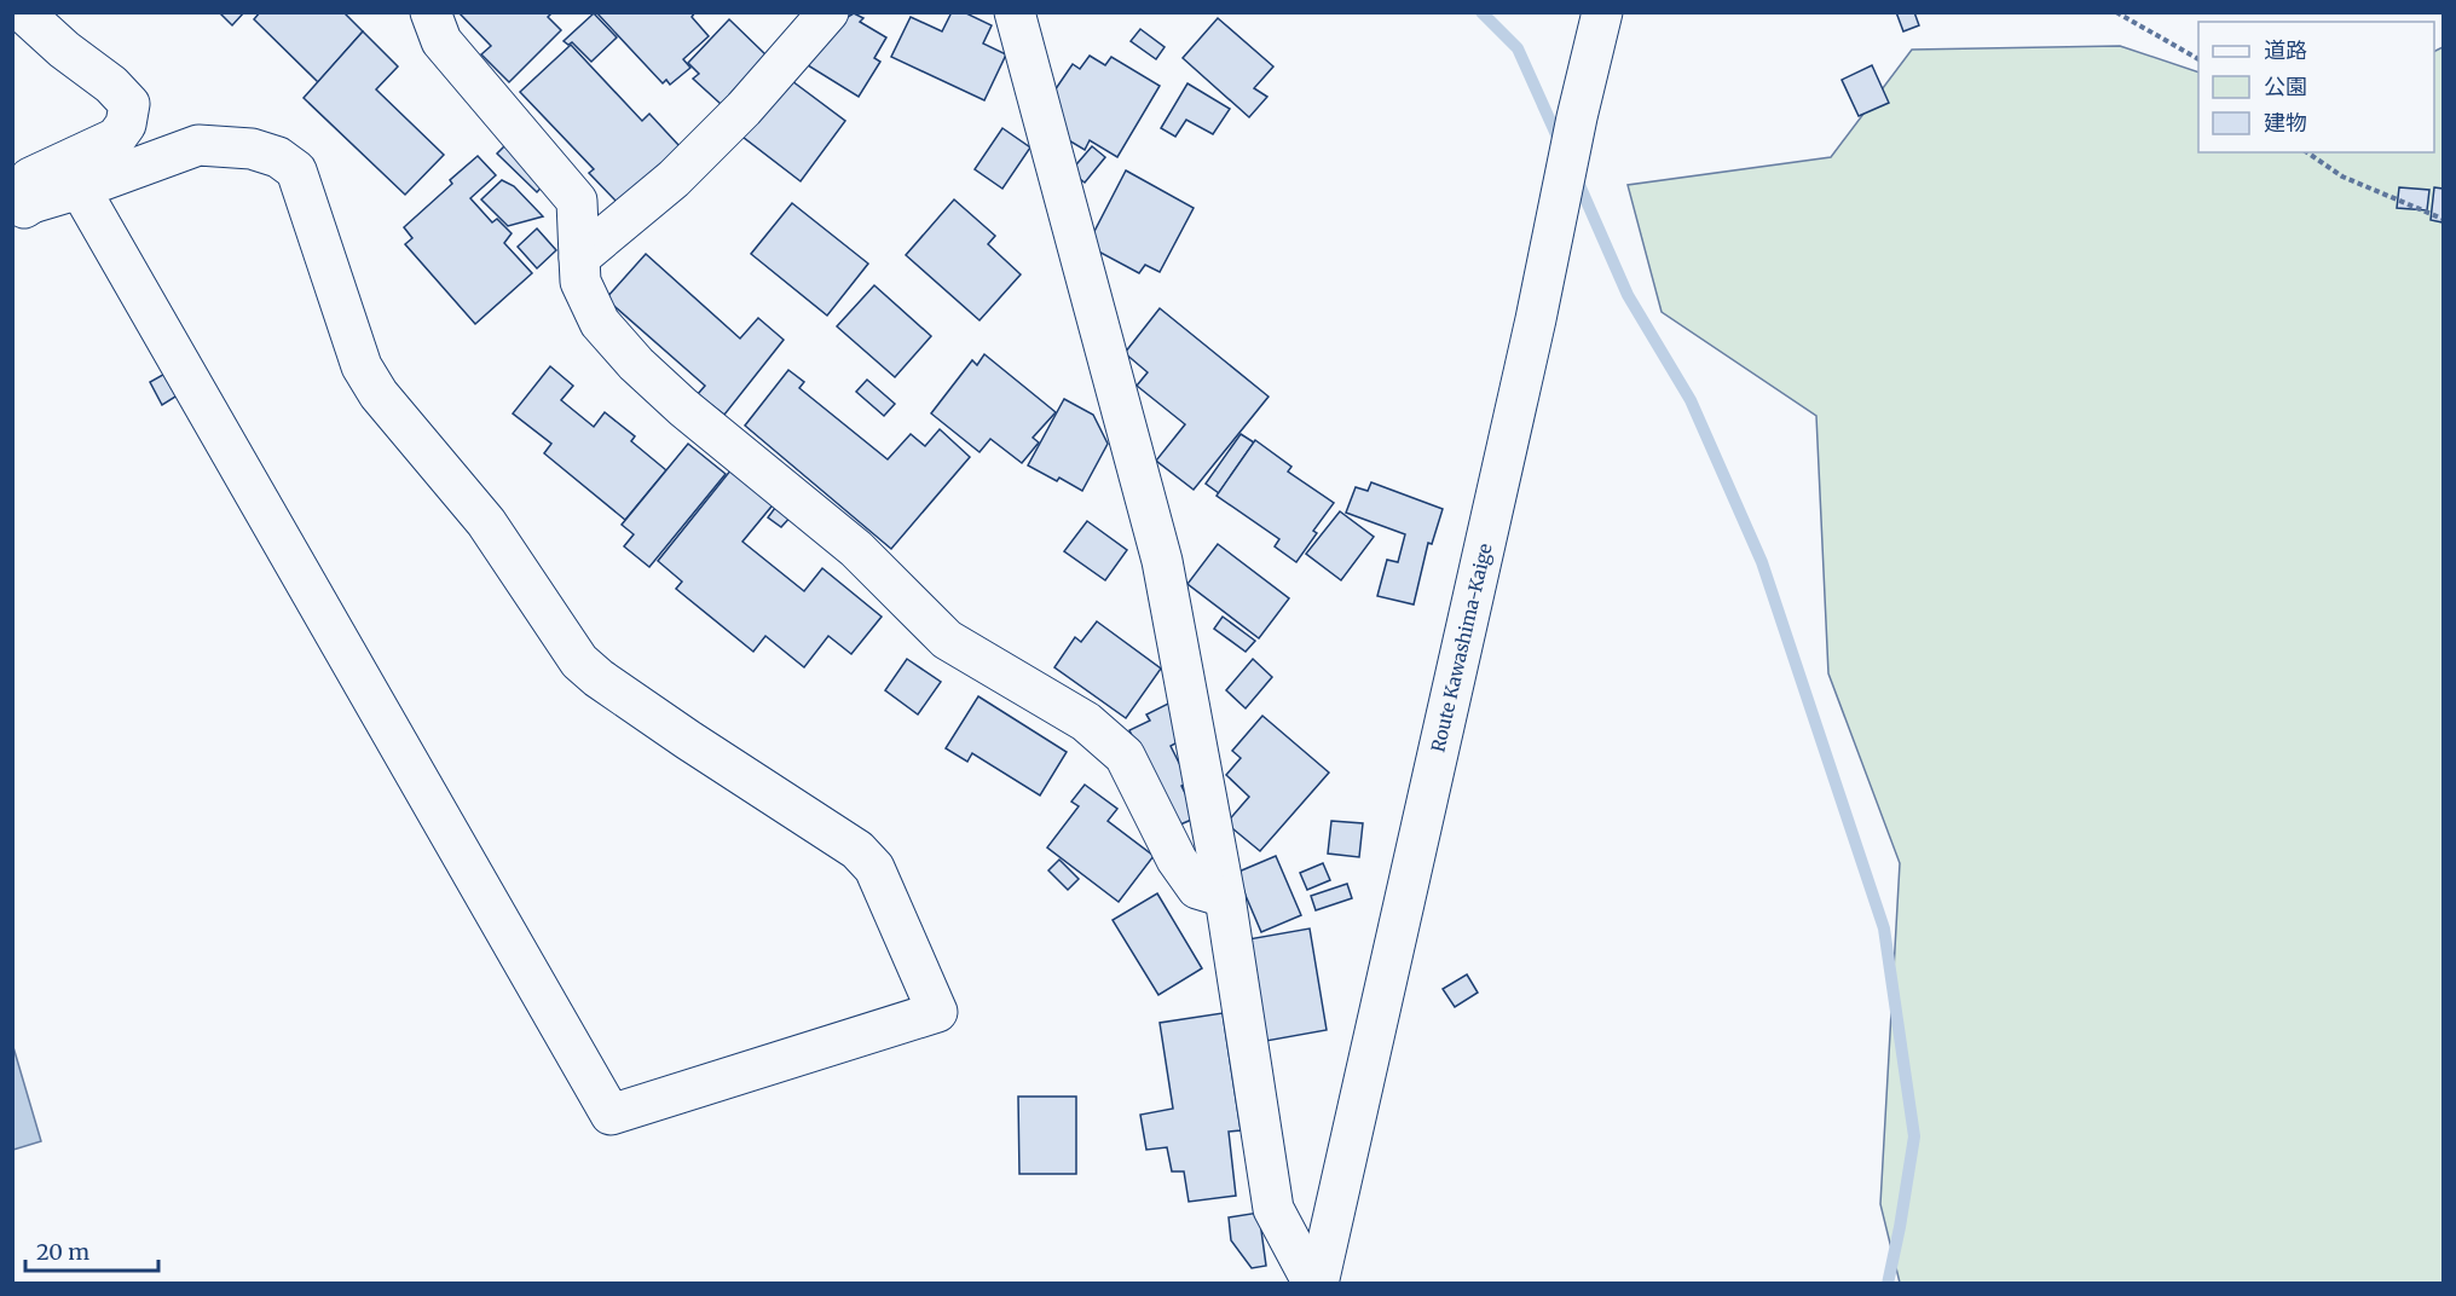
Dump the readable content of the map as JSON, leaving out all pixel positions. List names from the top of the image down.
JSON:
{
  "streets": {
    "street": ["Route Kawashima-Kaige"]
  },
  "legend": ["道路", "公園", "建物"],
  "scale_bar": "20 m"
}
